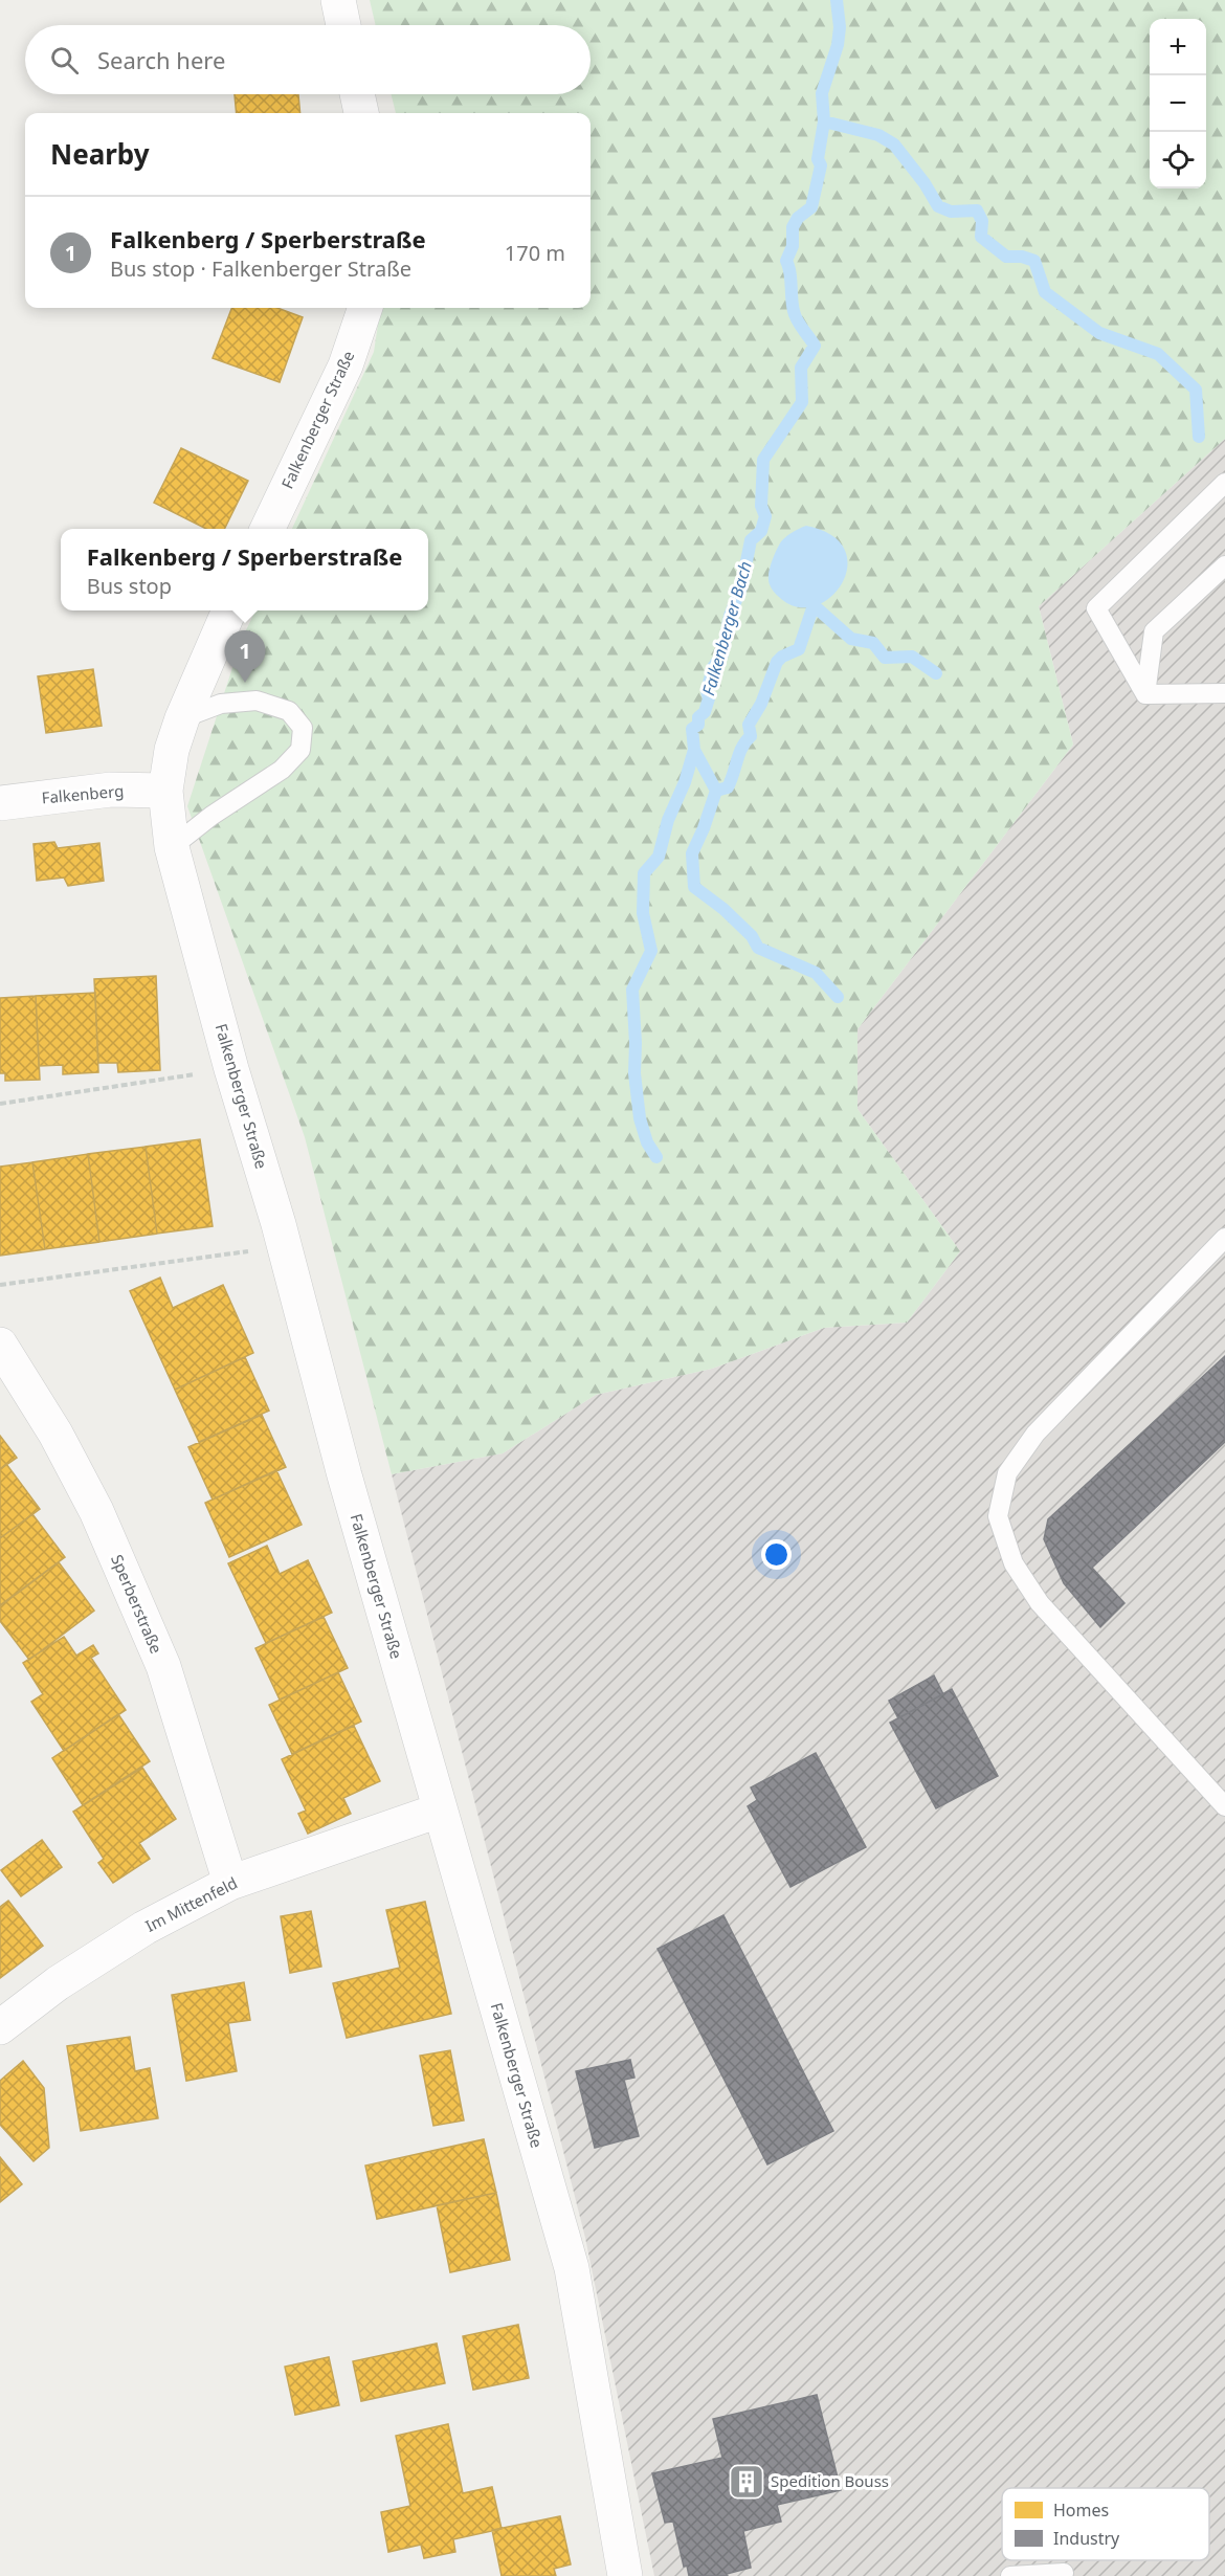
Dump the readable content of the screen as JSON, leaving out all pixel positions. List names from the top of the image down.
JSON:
{
  "streets": {
    "street": [
      "Falkenberger Straße",
      "Falkenberg",
      "Sperberstraße",
      "Im Mittenfeld"
    ]
  },
  "crossings": [
    ["Falkenberger Straße", "Falkenberg"],
    ["Falkenberger Straße", "Im Mittenfeld"],
    ["Sperberstraße", "Im Mittenfeld"]
  ],
  "water": ["Falkenberger Bach"],
  "places": {
    "building": ["Spedition Bouss"]
  },
  "legend": ["Homes", "Industry"],
  "page": {
    "map_buttons": ["+", "−"],
    "search": "Search here",
    "heading": "Nearby",
    "list": [
      {
        "mark": "1",
        "name": "Falkenberg / Sperberstraße",
        "note": "Bus stop · Falkenberger Straße",
        "value": "170 m"
      }
    ],
    "popup": ["Falkenberg / Sperberstraße", "Bus stop"],
    "pins": "1"
  }
}
